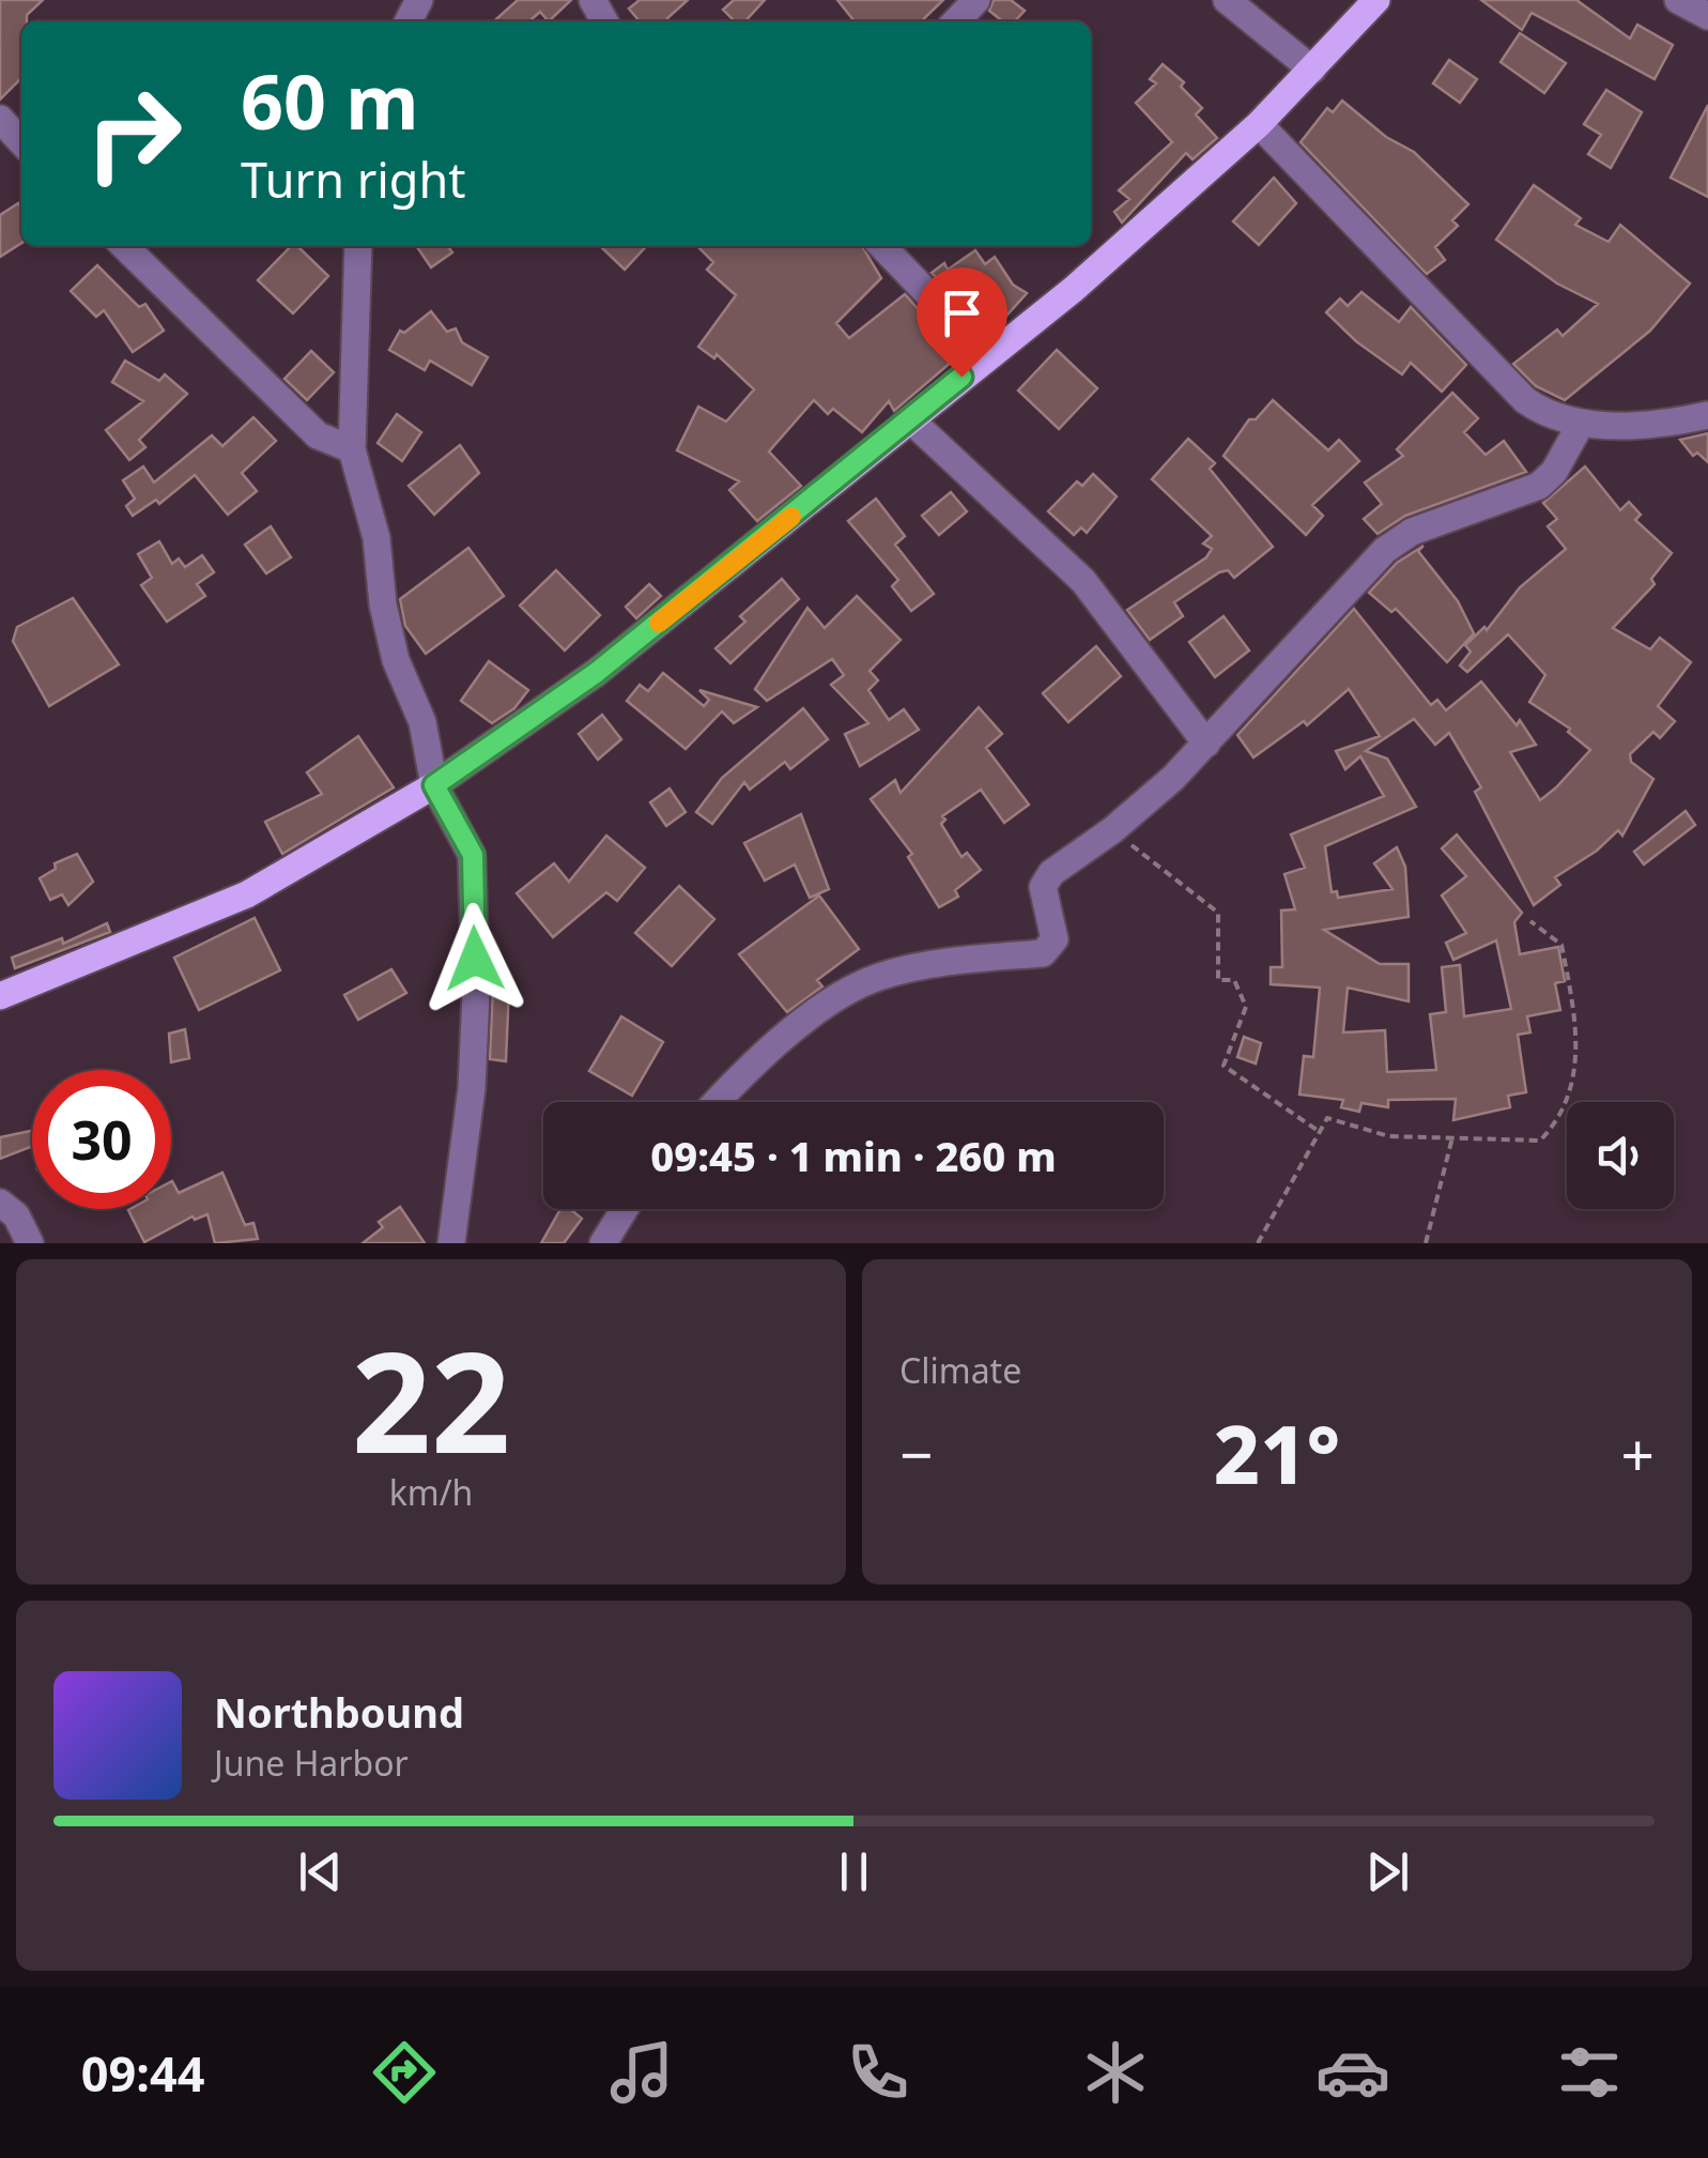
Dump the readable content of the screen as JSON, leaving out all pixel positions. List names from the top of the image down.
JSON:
{
  "page": {
    "turn": ["60 m", "Turn right"],
    "limit": "30",
    "trip": "09:45 · 1 min · 260 m",
    "tile": [
      ["22", "km/h"],
      "Climate"
    ],
    "heat": ["−", "21°", "+"],
    "song": ["Northbound", "June Harbor"],
    "tabs": "09:44"
  }
}
